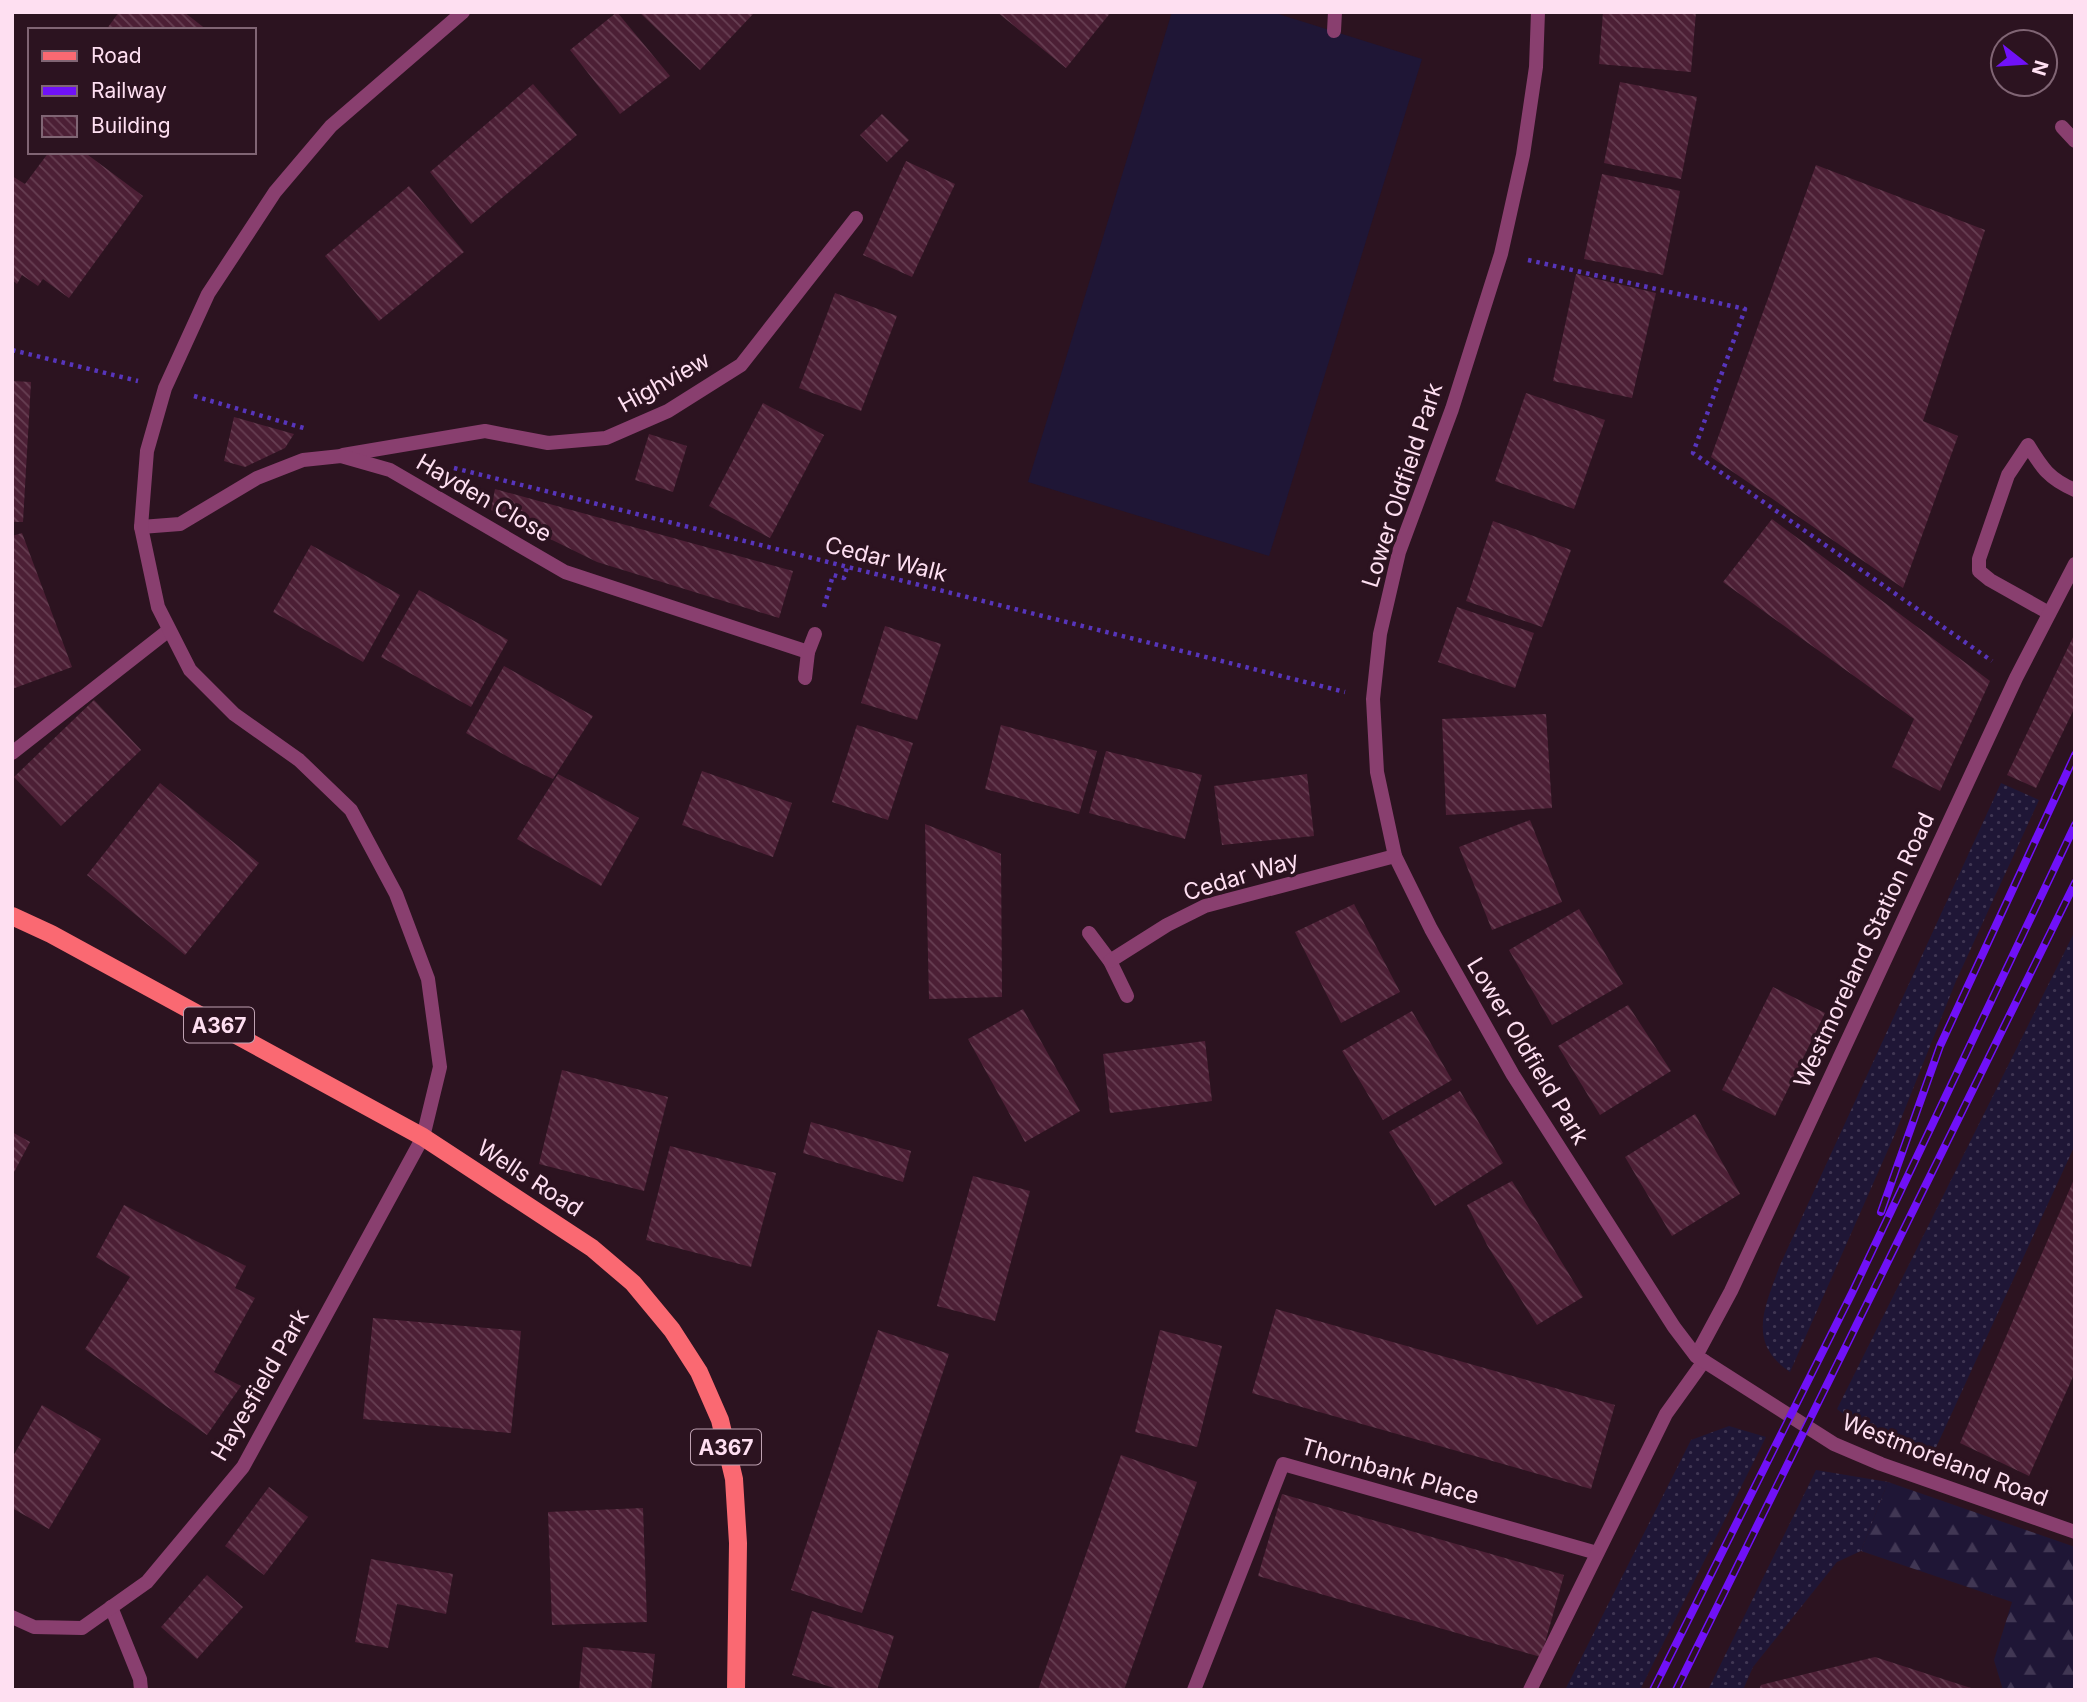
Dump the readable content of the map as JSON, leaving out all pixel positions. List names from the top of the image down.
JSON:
{
  "streets": {
    "main road": ["A367", "Wells Road"],
    "street": [
      "Highview",
      "Lower Oldfield Park",
      "Hayden Close",
      "Cedar Way",
      "Westmoreland Station Road",
      "Hayesfield Park",
      "Westmoreland Road",
      "Thornbank Place"
    ],
    "path": ["Cedar Walk"]
  },
  "crossings": [
    ["Highview", "Hayden Close"],
    ["Lower Oldfield Park", "Cedar Walk"],
    ["Lower Oldfield Park", "Cedar Way"],
    ["Lower Oldfield Park", "Westmoreland Station Road"],
    ["Lower Oldfield Park", "Westmoreland Road"],
    ["Hayden Close", "Hayesfield Park"],
    ["Westmoreland Station Road", "Westmoreland Road"],
    ["Wells Road", "Hayesfield Park"]
  ],
  "legend": ["Road", "Railway", "Building"],
  "north": "right"
}
